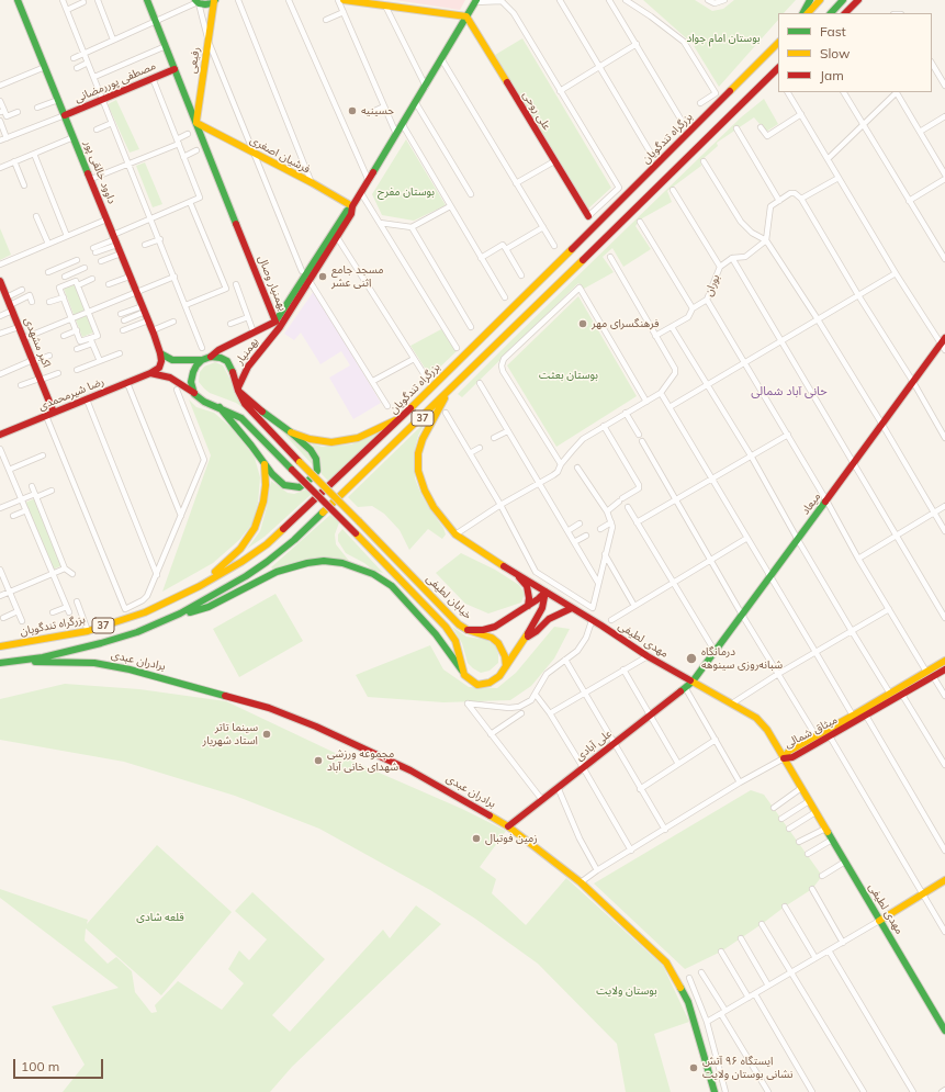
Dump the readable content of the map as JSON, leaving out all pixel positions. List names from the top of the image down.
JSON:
{
  "streets": {
    "main road": [
      "رفیعی",
      "مصطفی پوررمضانی",
      "علی روحی",
      "بزرگراه تندگویان",
      "فرشیان اصغری",
      "داوود خالقی پور",
      "بهمنیار وصال",
      "اکبر مشهدی",
      "بهمنیار",
      "رضا شیرمحمدی",
      "37",
      "میعاد",
      "خیابان لطیفی",
      "مهدی لطیفی",
      "برادران عبدی",
      "میثاق شمالی",
      "علی آبادی"
    ],
    "street": ["بوران"]
  },
  "crossings": [
    ["رفیعی", "فرشیان اصغری"],
    ["رفیعی", "بهمنیار وصال"],
    ["مصطفی پوررمضانی", "داوود خالقی پور"],
    ["مصطفی پوررمضانی", "بهمنیار وصال"],
    ["علی روحی", "بهمنیار وصال"],
    ["فرشیان اصغری", "بهمنیار وصال"],
    ["بهمنیار وصال", "بهمنیار"],
    ["اکبر مشهدی", "رضا شیرمحمدی"],
    ["بهمنیار", "خیابان لطیفی"],
    ["37", "مهدی لطیفی"],
    ["37", "برادران عبدی"],
    ["میعاد", "مهدی لطیفی"],
    ["میعاد", "علی آبادی"],
    ["مهدی لطیفی", "میثاق شمالی"],
    ["مهدی لطیفی", "علی آبادی"],
    ["برادران عبدی", "علی آبادی"]
  ],
  "districts": ["خانی آباد شمالی"],
  "parks": [
    "بوستان امام جواد",
    "بوستان مفرح",
    "بوستان بعثت",
    "قلعه شادی",
    "بوستان ولایت"
  ],
  "places": [
    "حسینیه",
    "مسجد جامع اثنی عشر",
    "فرهنگسرای مهر",
    "درمانگاه شبانه‌روزی سینوهه",
    "سینما تاتر استاد شهریار",
    "مجموعه ورزشی شهدای خانی آباد",
    "زمین فوتبال",
    "ایستگاه ۹۶ آتش نشانی بوستان ولایت"
  ],
  "legend": ["Fast", "Slow", "Jam"],
  "scale_bar": "100 m"
}
